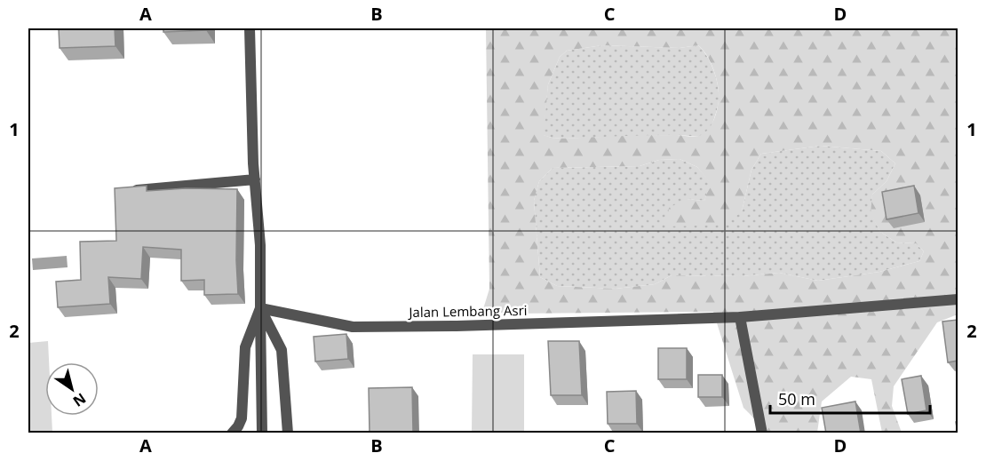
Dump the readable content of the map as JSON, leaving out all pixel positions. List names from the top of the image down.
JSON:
{
  "streets": {
    "street": ["Jalan Lembang Asri"]
  },
  "scale_bar": "50 m",
  "north": "bottom right",
  "grid": {
    "columns": [
      "A",
      "B",
      "C",
      "D"
    ],
    "rows": ["1", "2"]
  }
}
